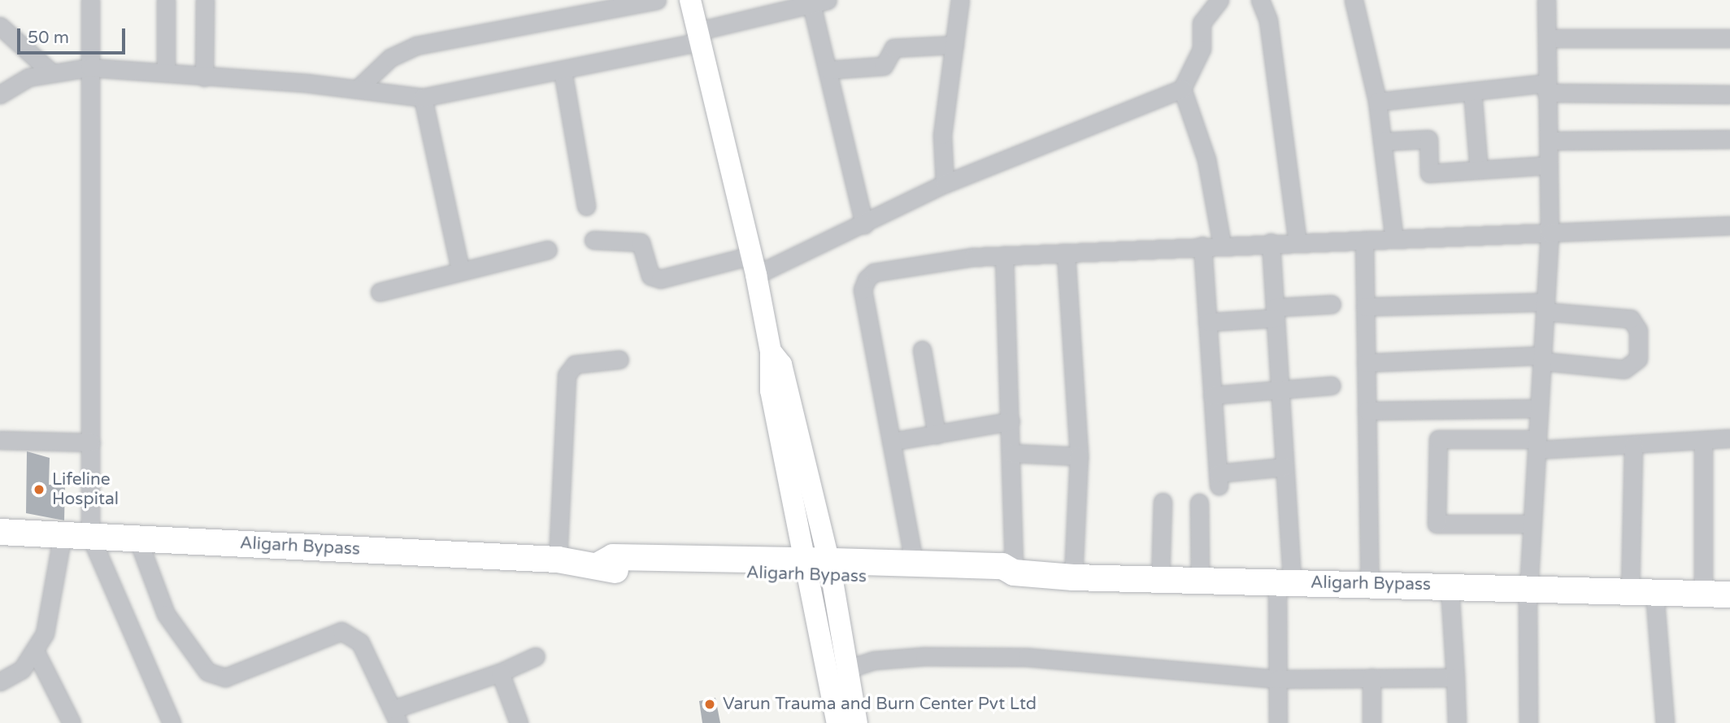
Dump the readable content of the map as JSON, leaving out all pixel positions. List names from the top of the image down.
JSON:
{
  "streets": {
    "highway": ["Aligarh Bypass"]
  },
  "places": ["Lifeline Hospital", "Varun Trauma and Burn Center Pvt Ltd"],
  "scale_bar": "50 m"
}
